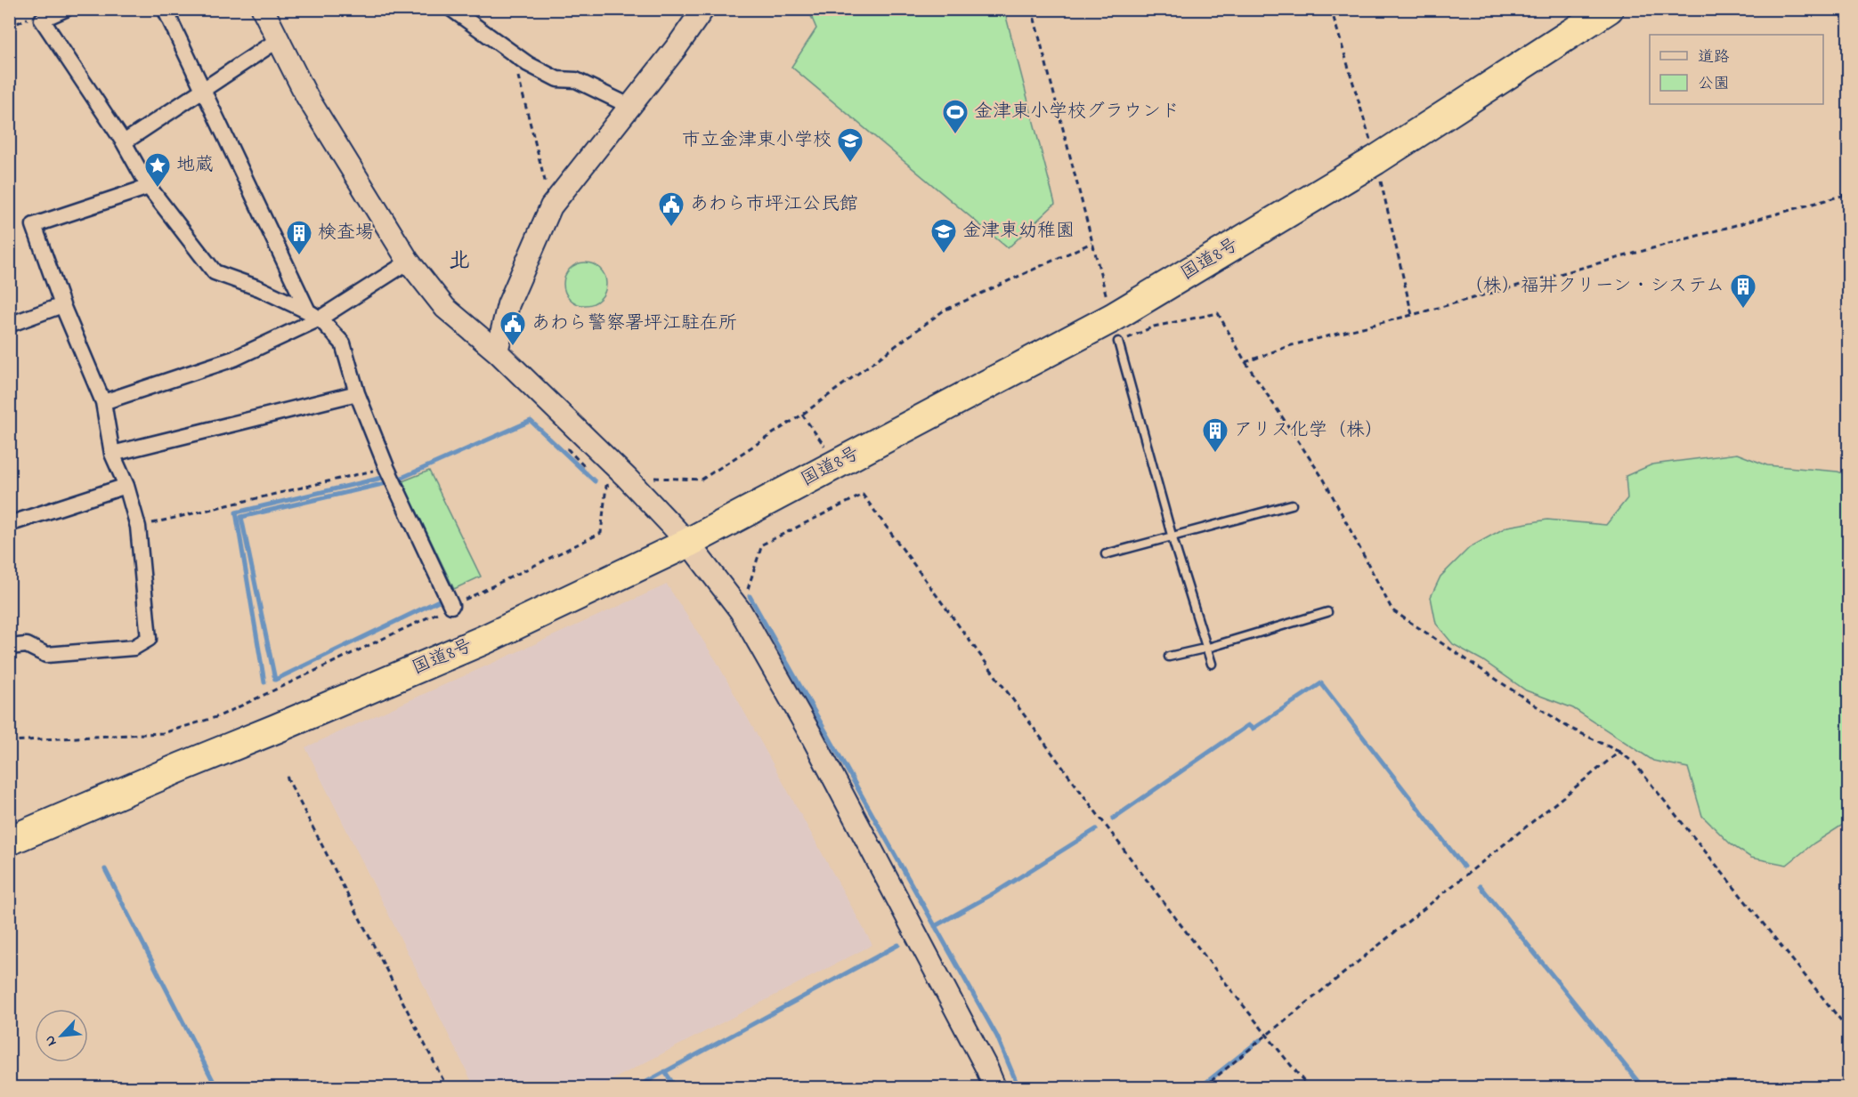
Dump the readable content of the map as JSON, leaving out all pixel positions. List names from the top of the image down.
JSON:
{
  "streets": {
    "highway": ["国道8号"]
  },
  "districts": ["北"],
  "places": {
    "sports": ["金津東小学校グラウンド"],
    "school or university": ["市立金津東小学校", "金津東幼稚園"],
    "place": ["地蔵"],
    "public building": ["あわら市坪江公民館", "あわら警察署坪江駐在所"],
    "building": ["検査場", "（株）福井クリーン・システム", "アリス化学（株）"]
  },
  "legend": ["道路", "公園"],
  "north": "bottom left"
}
